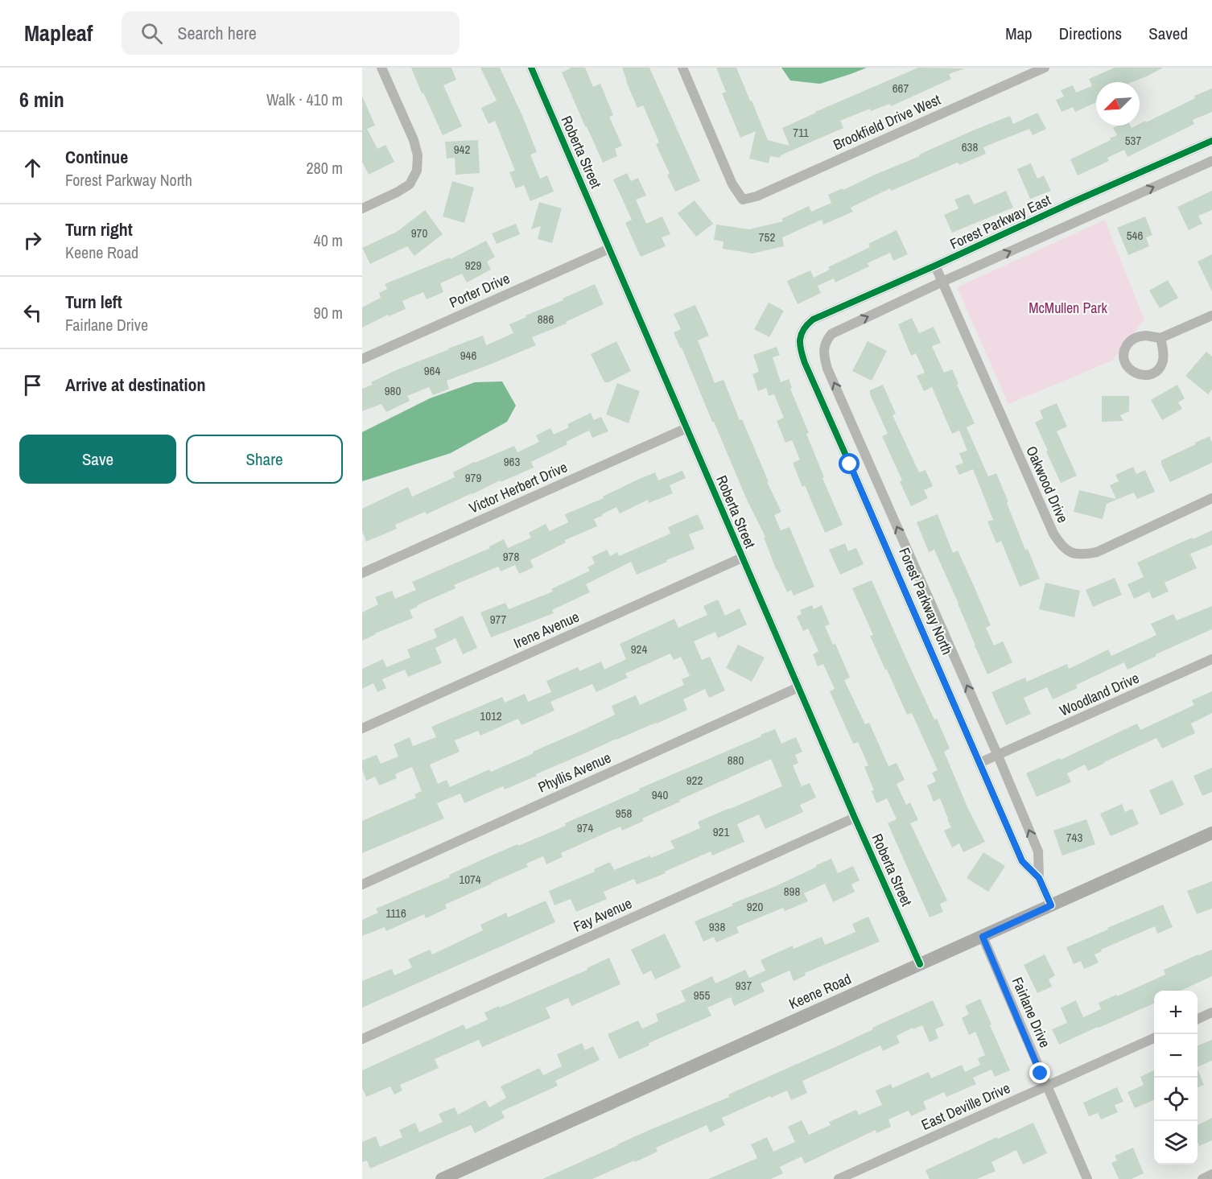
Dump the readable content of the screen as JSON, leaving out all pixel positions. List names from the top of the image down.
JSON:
{
  "streets": {
    "main road": ["Keene Road"],
    "street": [
      "Brookfield Drive West",
      "Roberta Street",
      "Forest Parkway East",
      "Porter Drive",
      "Oakwood Drive",
      "Victor Herbert Drive",
      "Forest Parkway North",
      "Irene Avenue",
      "Woodland Drive",
      "Phyllis Avenue",
      "Fay Avenue",
      "Fairlane Drive",
      "East Deville Drive"
    ]
  },
  "crossings": [
    ["Roberta Street", "Porter Drive"],
    ["Roberta Street", "Victor Herbert Drive"],
    ["Roberta Street", "Irene Avenue"],
    ["Roberta Street", "Phyllis Avenue"],
    ["Roberta Street", "Fay Avenue"],
    ["Roberta Street", "Keene Road"],
    ["Forest Parkway East", "Oakwood Drive"],
    ["Forest Parkway East", "Forest Parkway North"],
    ["Forest Parkway North", "Woodland Drive"],
    ["Forest Parkway North", "Keene Road"],
    ["Keene Road", "Fairlane Drive"],
    ["Fairlane Drive", "East Deville Drive"]
  ],
  "parks": ["McMullen Park"],
  "house_numbers": [
    "667",
    "711",
    "537",
    "638",
    "942",
    "970",
    "546",
    "752",
    "929",
    "886",
    "946",
    "964",
    "980",
    "963",
    "979",
    "978",
    "977",
    "924",
    "1012",
    "880",
    "922",
    "940",
    "958",
    "974",
    "921",
    "743",
    "1074",
    "898",
    "920",
    "1116",
    "938",
    "937",
    "955"
  ],
  "north": "bottom left",
  "page": {
    "header": "Mapleaf",
    "search": "Search here",
    "nav": ["Map", "Directions", "Saved"],
    "heading": ["6 min", "Walk · 410 m"],
    "list": [
      ["Continue", "Forest Parkway North", "280 m"],
      ["Turn right", "Keene Road", "40 m"],
      ["Turn left", "Fairlane Drive", "90 m"],
      "Arrive at destination"
    ],
    "buttons": ["Save", "Share"],
    "map_buttons": ["+", "−"]
  }
}
